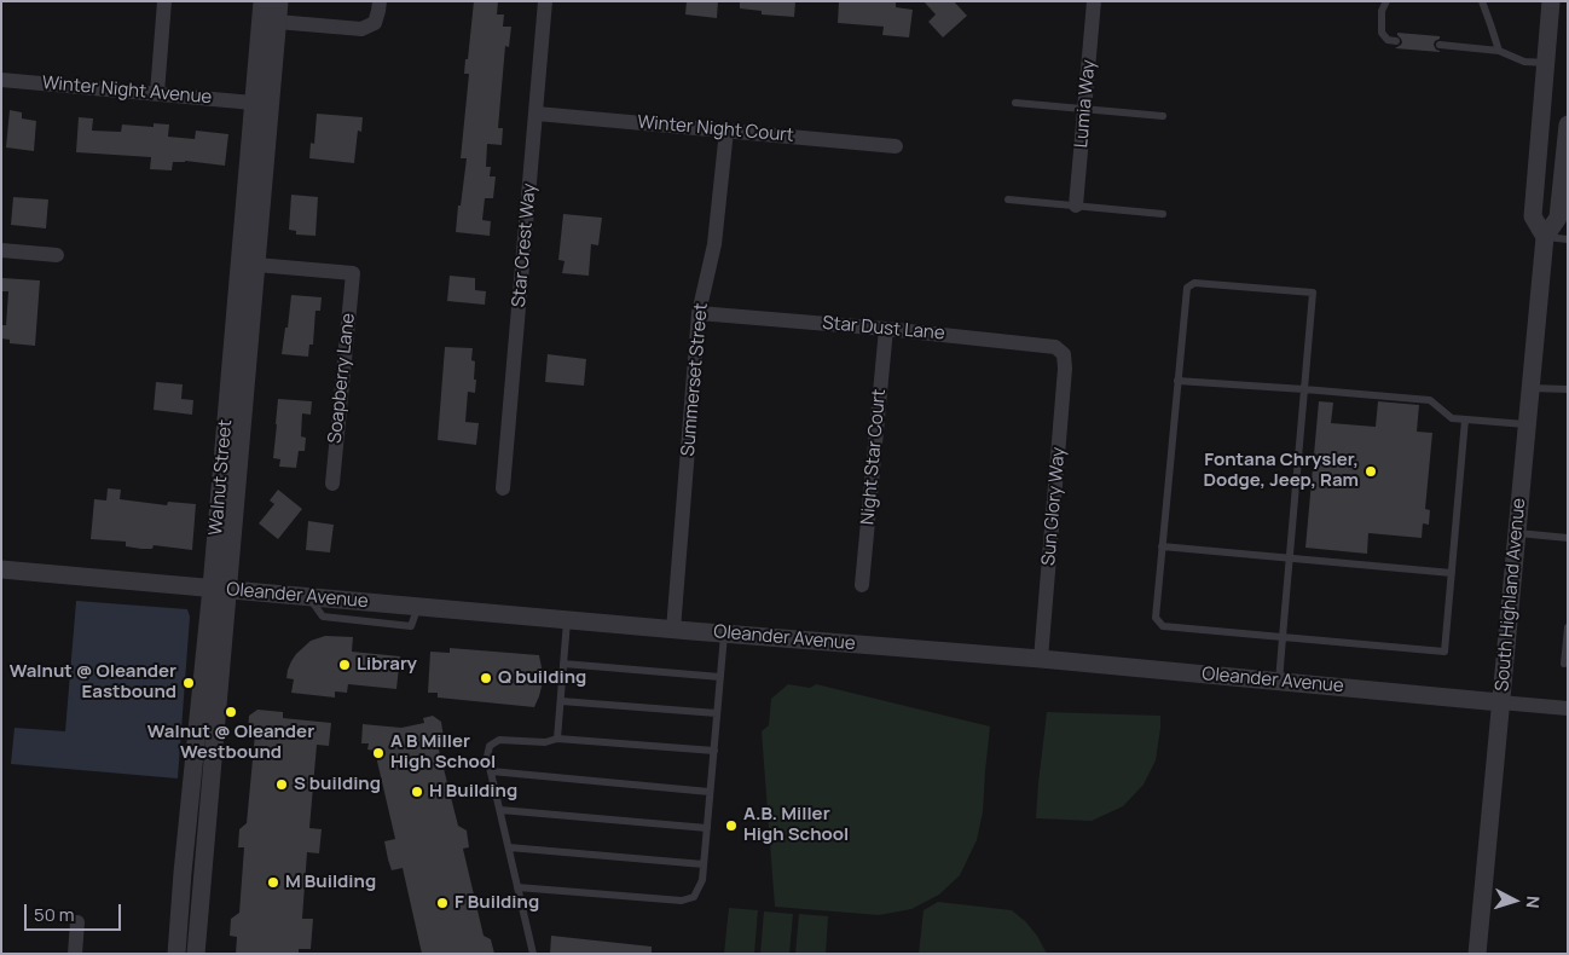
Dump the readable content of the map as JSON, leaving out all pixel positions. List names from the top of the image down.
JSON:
{
  "streets": {
    "street": [
      "Winter Night Avenue",
      "Lumia Way",
      "Winter Night Court",
      "Star Crest Way",
      "Star Dust Lane",
      "Soapberry Lane",
      "Summerset Street",
      "Night Star Court",
      "Walnut Street",
      "Sun Glory Way",
      "South Highland Avenue",
      "Oleander Avenue"
    ]
  },
  "crossings": [
    ["Winter Night Avenue", "Walnut Street"],
    ["Winter Night Court", "Star Crest Way"],
    ["Winter Night Court", "Summerset Street"],
    ["Star Dust Lane", "Summerset Street"],
    ["Star Dust Lane", "Night Star Court"],
    ["Star Dust Lane", "Sun Glory Way"],
    ["Soapberry Lane", "Walnut Street"],
    ["Summerset Street", "Oleander Avenue"],
    ["Walnut Street", "Oleander Avenue"],
    ["Sun Glory Way", "Oleander Avenue"],
    ["South Highland Avenue", "Oleander Avenue"]
  ],
  "places": [
    "Fontana Chrysler, Dodge, Jeep, Ram",
    "Library",
    "Q building",
    "Walnut @ Oleander Eastbound",
    "Walnut @ Oleander Westbound",
    "A B Miller High School",
    "S building",
    "H Building",
    "A.B. Miller High School",
    "M Building",
    "F Building"
  ],
  "scale_bar": "50 m",
  "north": "right"
}
